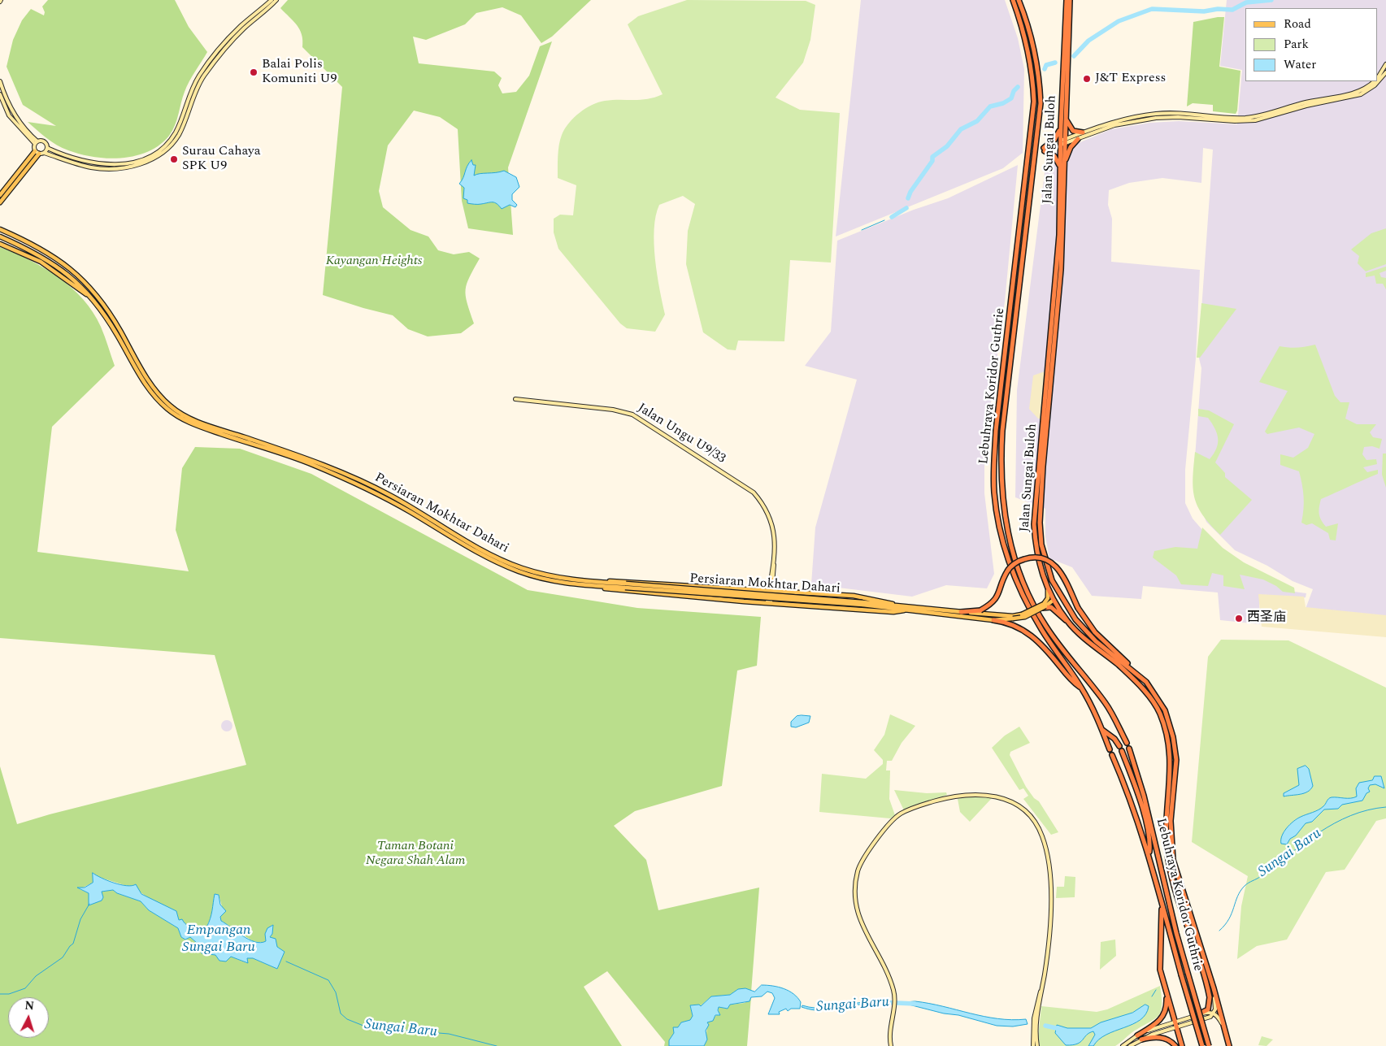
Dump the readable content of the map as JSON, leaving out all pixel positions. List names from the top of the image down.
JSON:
{
  "streets": {
    "highway": ["Jalan Sungai Buloh", "Lebuhraya Koridor Guthrie"],
    "main road": ["Persiaran Mokhtar Dahari"],
    "street": ["Jalan Ungu U9/33"]
  },
  "crossings": [
    ["Jalan Sungai Buloh", "Persiaran Mokhtar Dahari"]
  ],
  "water": ["Sungai Baru", "Empangan Sungai Baru"],
  "parks": ["Kayangan Heights", "Taman Botani Negara Shah Alam"],
  "places": [
    "Balai Polis Komuniti U9",
    "J&T Express",
    "Surau Cahaya SPK U9",
    "西圣庙"
  ],
  "legend": ["Road", "Park", "Water"],
  "north": "top"
}
